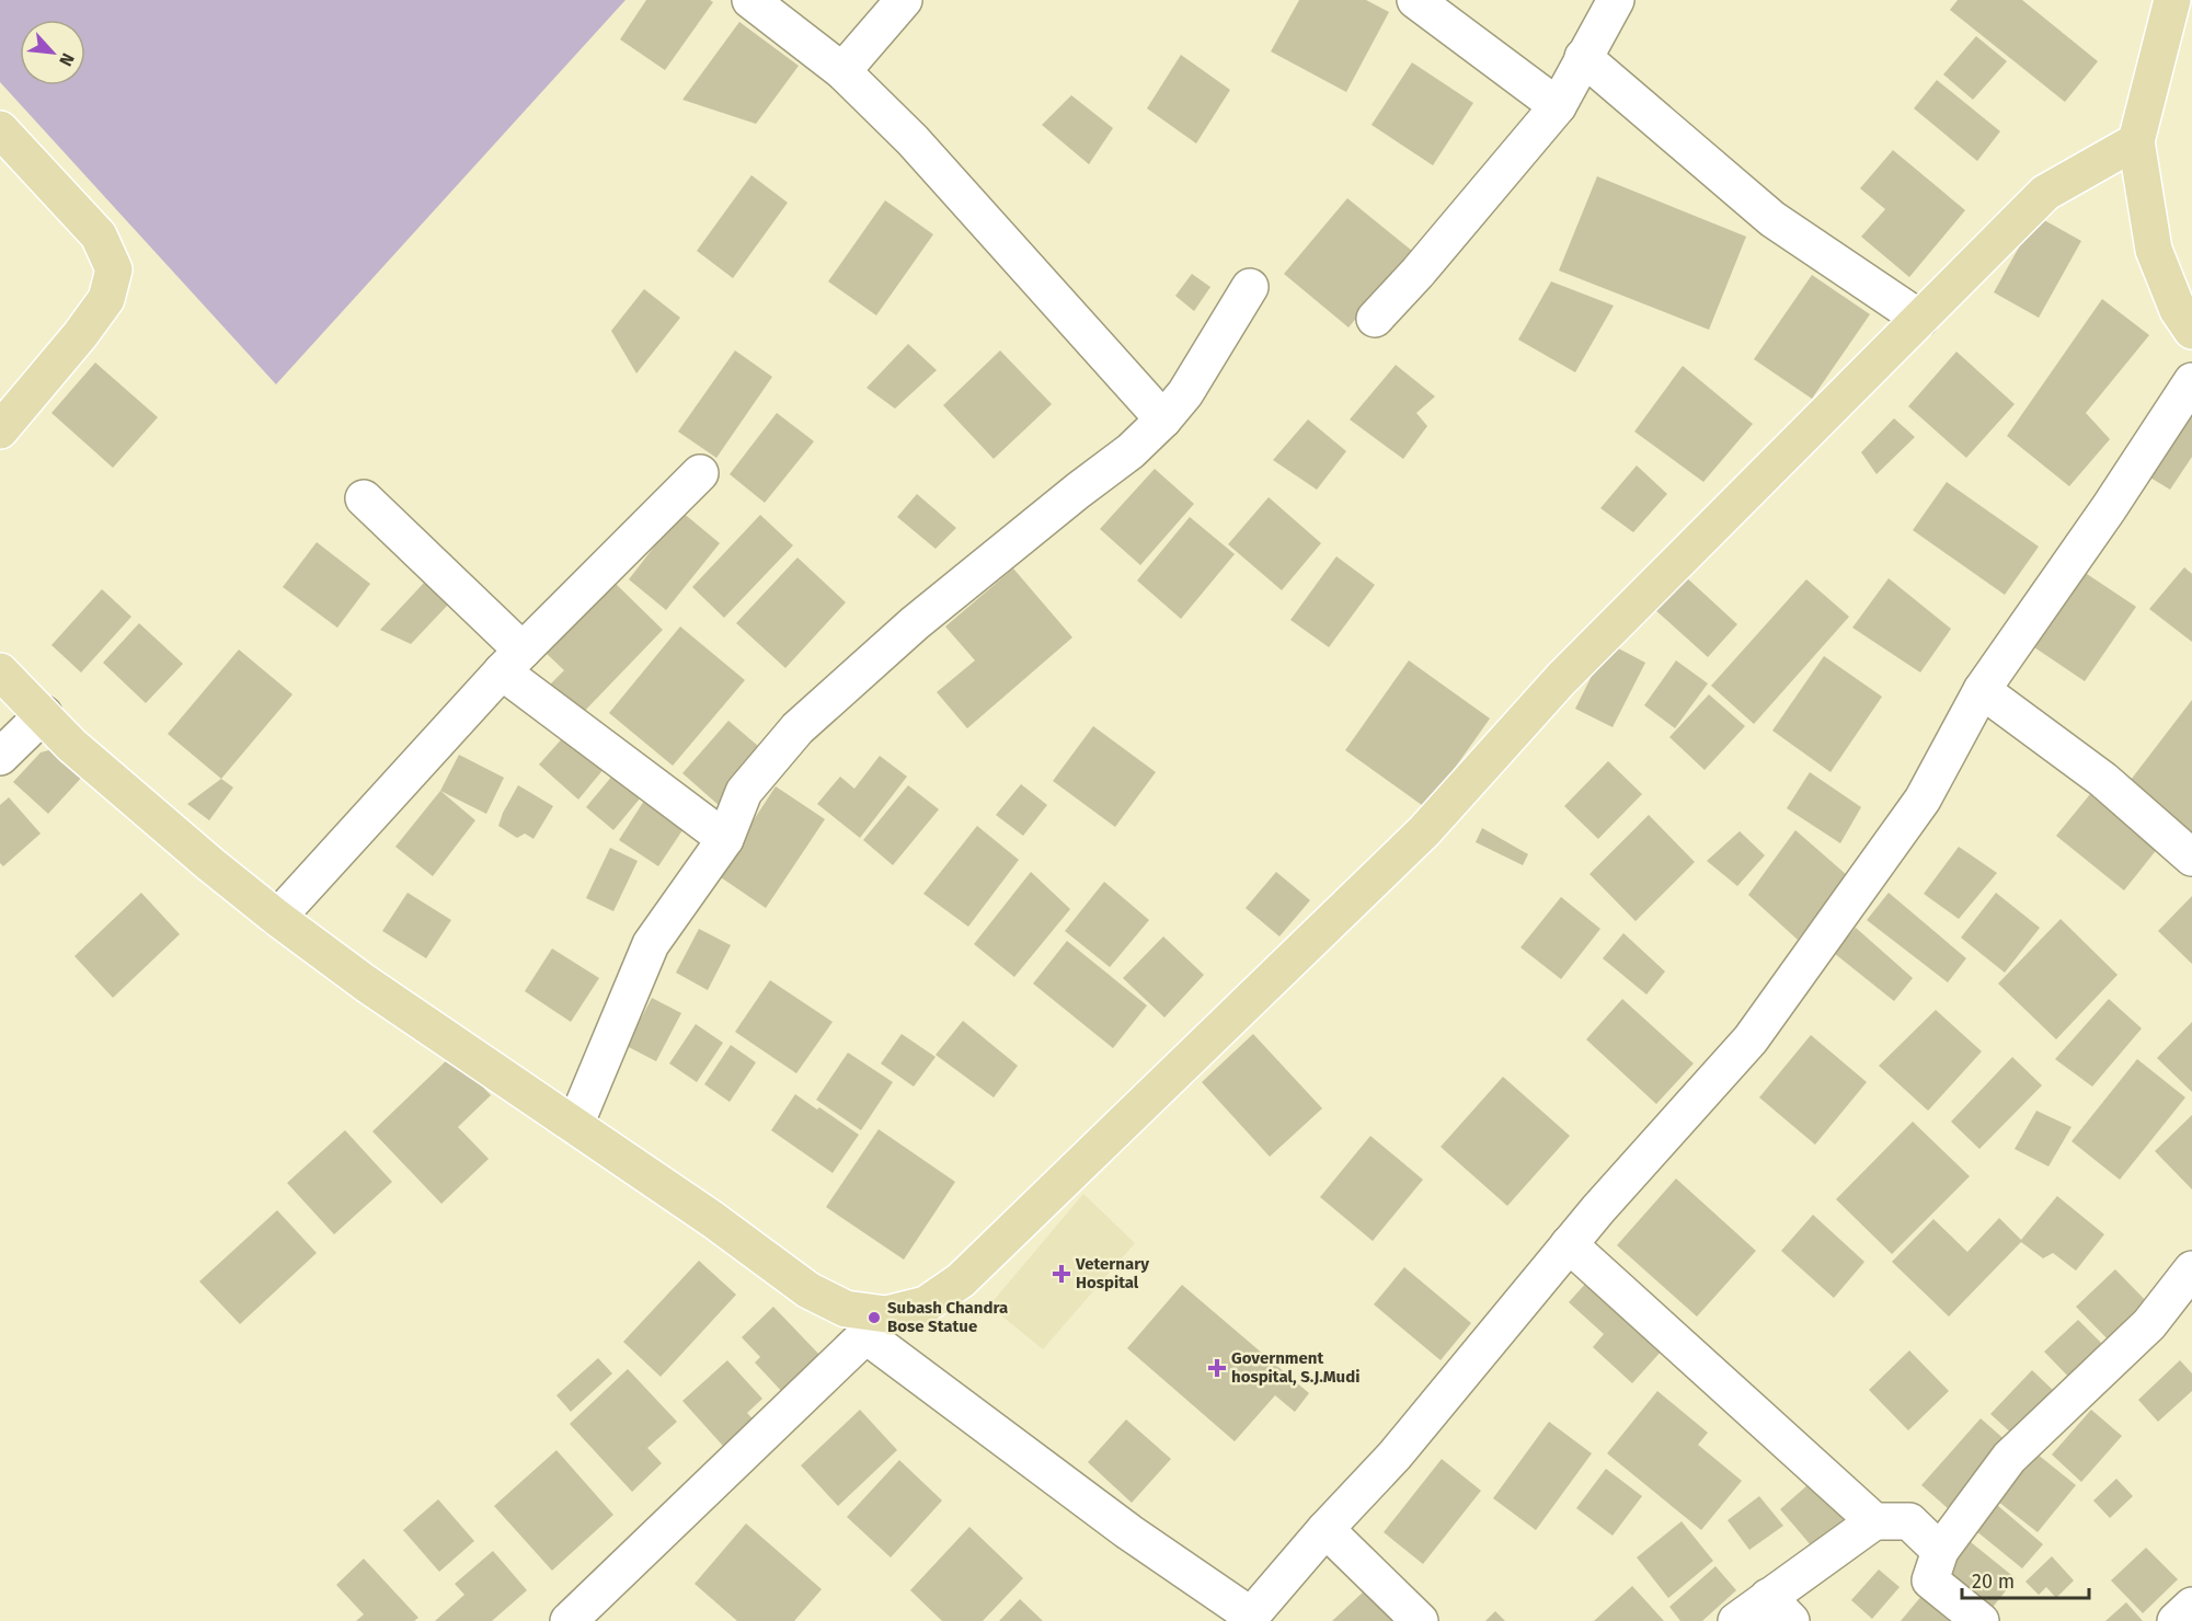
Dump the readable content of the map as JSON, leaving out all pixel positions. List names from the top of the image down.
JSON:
{
  "places": {
    "health": ["Veternary Hospital", "Government hospital, S.J.Mudi"],
    "other": ["Subash Chandra Bose Statue"]
  },
  "scale_bar": "20 m",
  "north": "bottom right"
}
